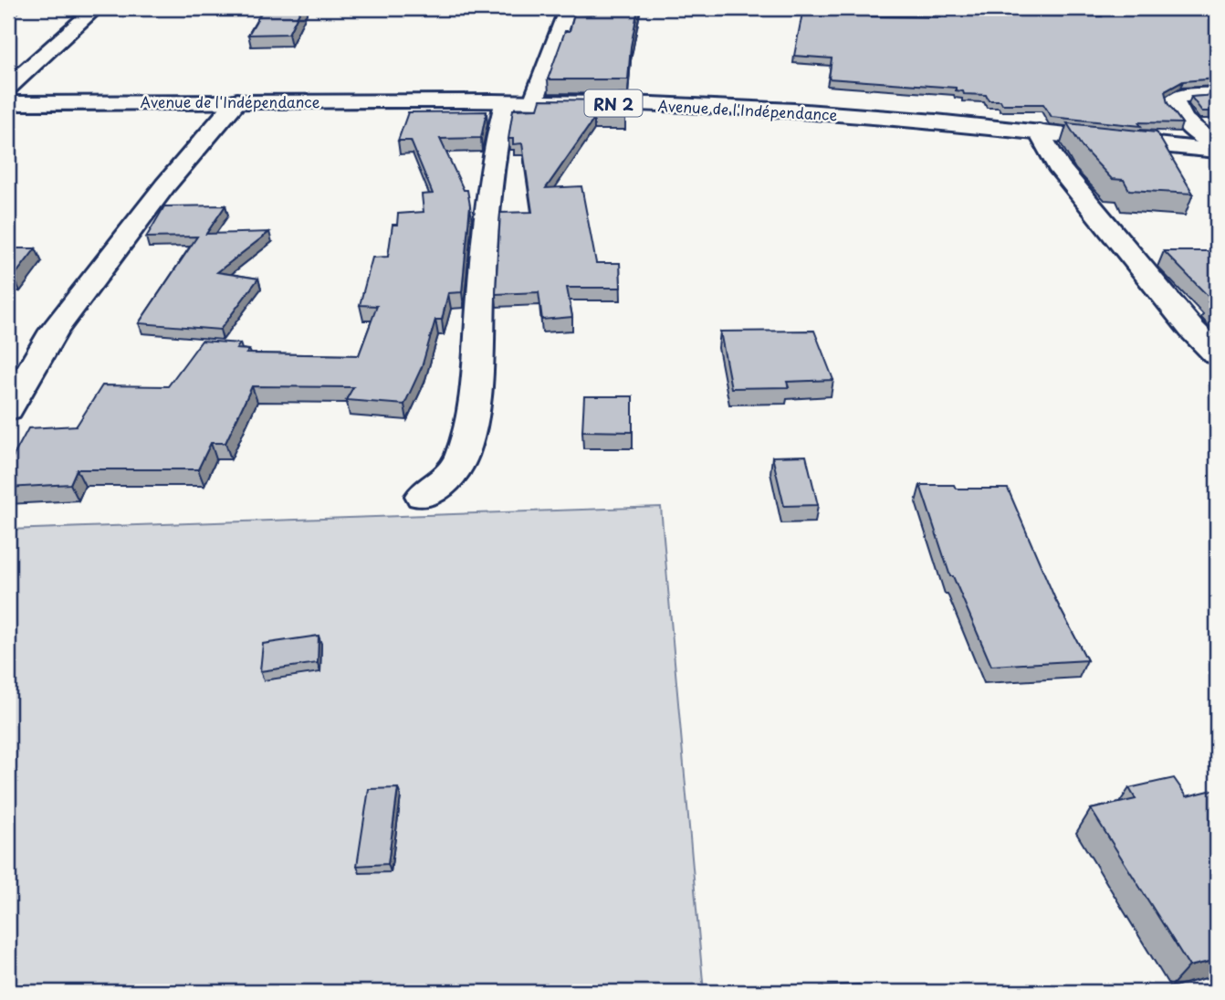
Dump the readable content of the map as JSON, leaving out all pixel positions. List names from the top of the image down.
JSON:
{
  "streets": {
    "street": ["Avenue de l'Indépendance", "RN 2"]
  }
}
